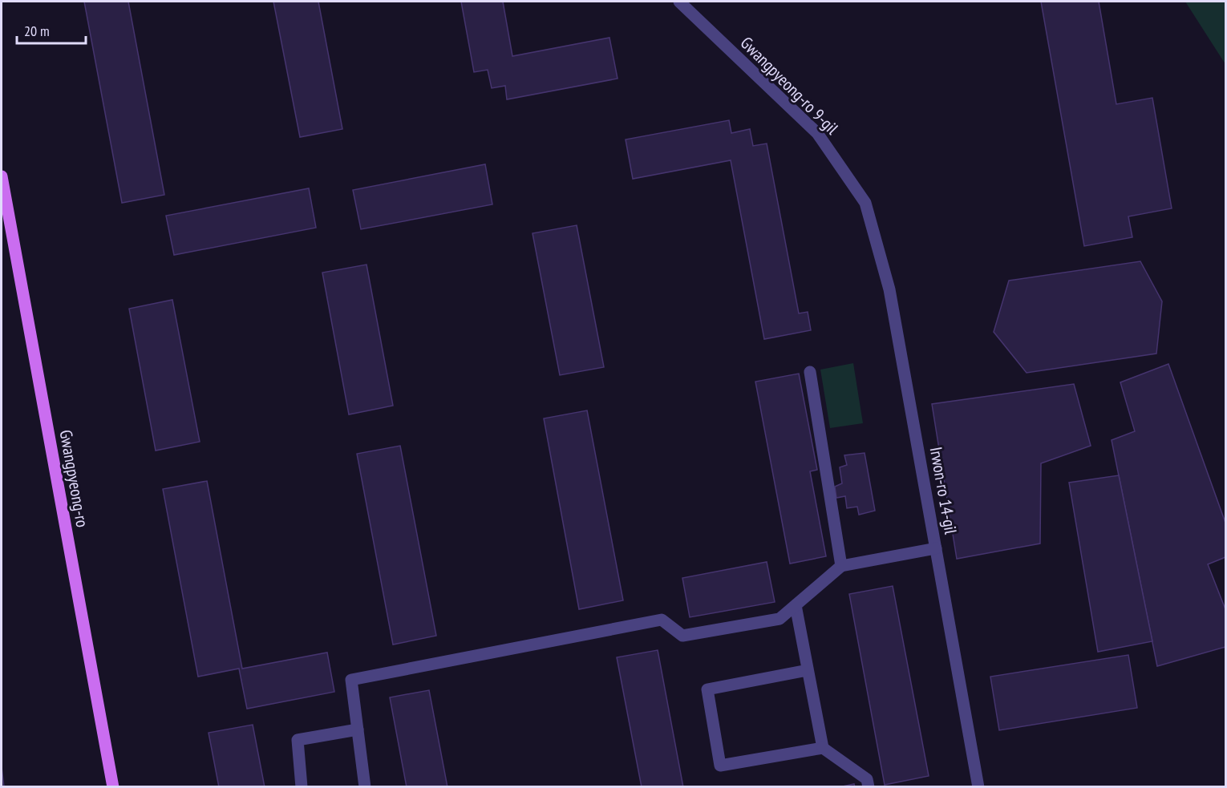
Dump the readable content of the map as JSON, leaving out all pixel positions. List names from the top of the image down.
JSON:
{
  "streets": {
    "main road": ["Gwangpyeong-ro"],
    "street": ["Gwangpyeong-ro 9-gil", "Irwon-ro 14-gil"]
  },
  "crossings": [
    ["Gwangpyeong-ro 9-gil", "Irwon-ro 14-gil"]
  ],
  "scale_bar": "20 m"
}
